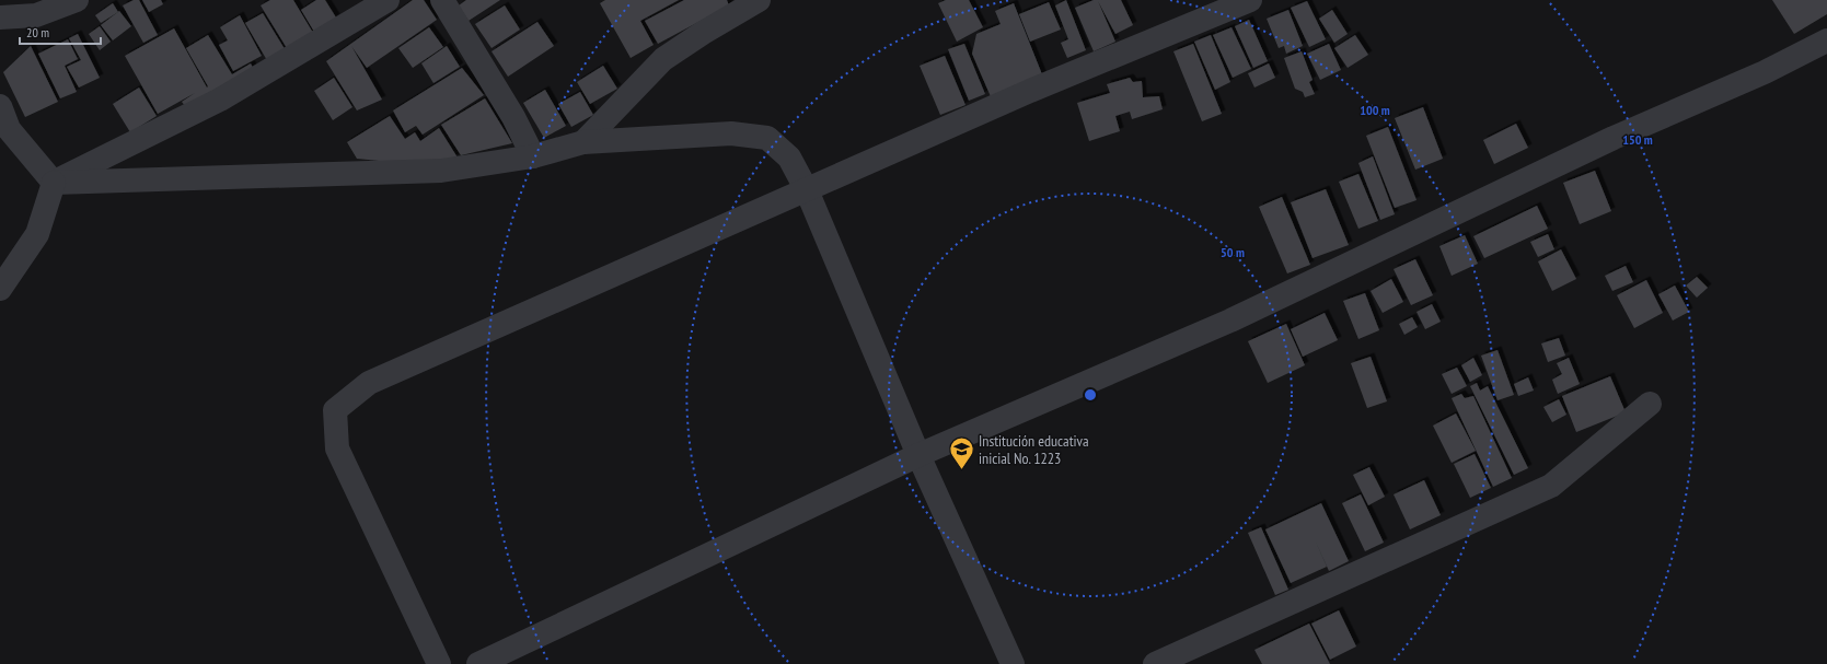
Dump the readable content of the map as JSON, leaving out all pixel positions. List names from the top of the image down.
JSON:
{
  "places": {
    "school or university": ["Institución educativa inicial No. 1223"]
  },
  "scale_bar": "20 m",
  "rings": ["100 m", "150 m", "50 m"]
}
